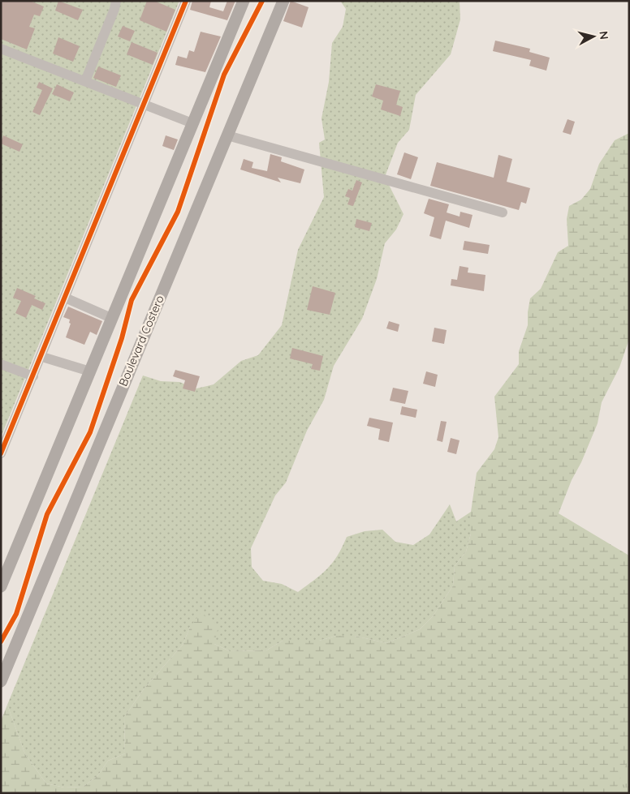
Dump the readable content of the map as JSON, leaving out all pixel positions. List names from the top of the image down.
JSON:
{
  "streets": {
    "main road": ["Boulevard Costero"]
  },
  "north": "right"
}
